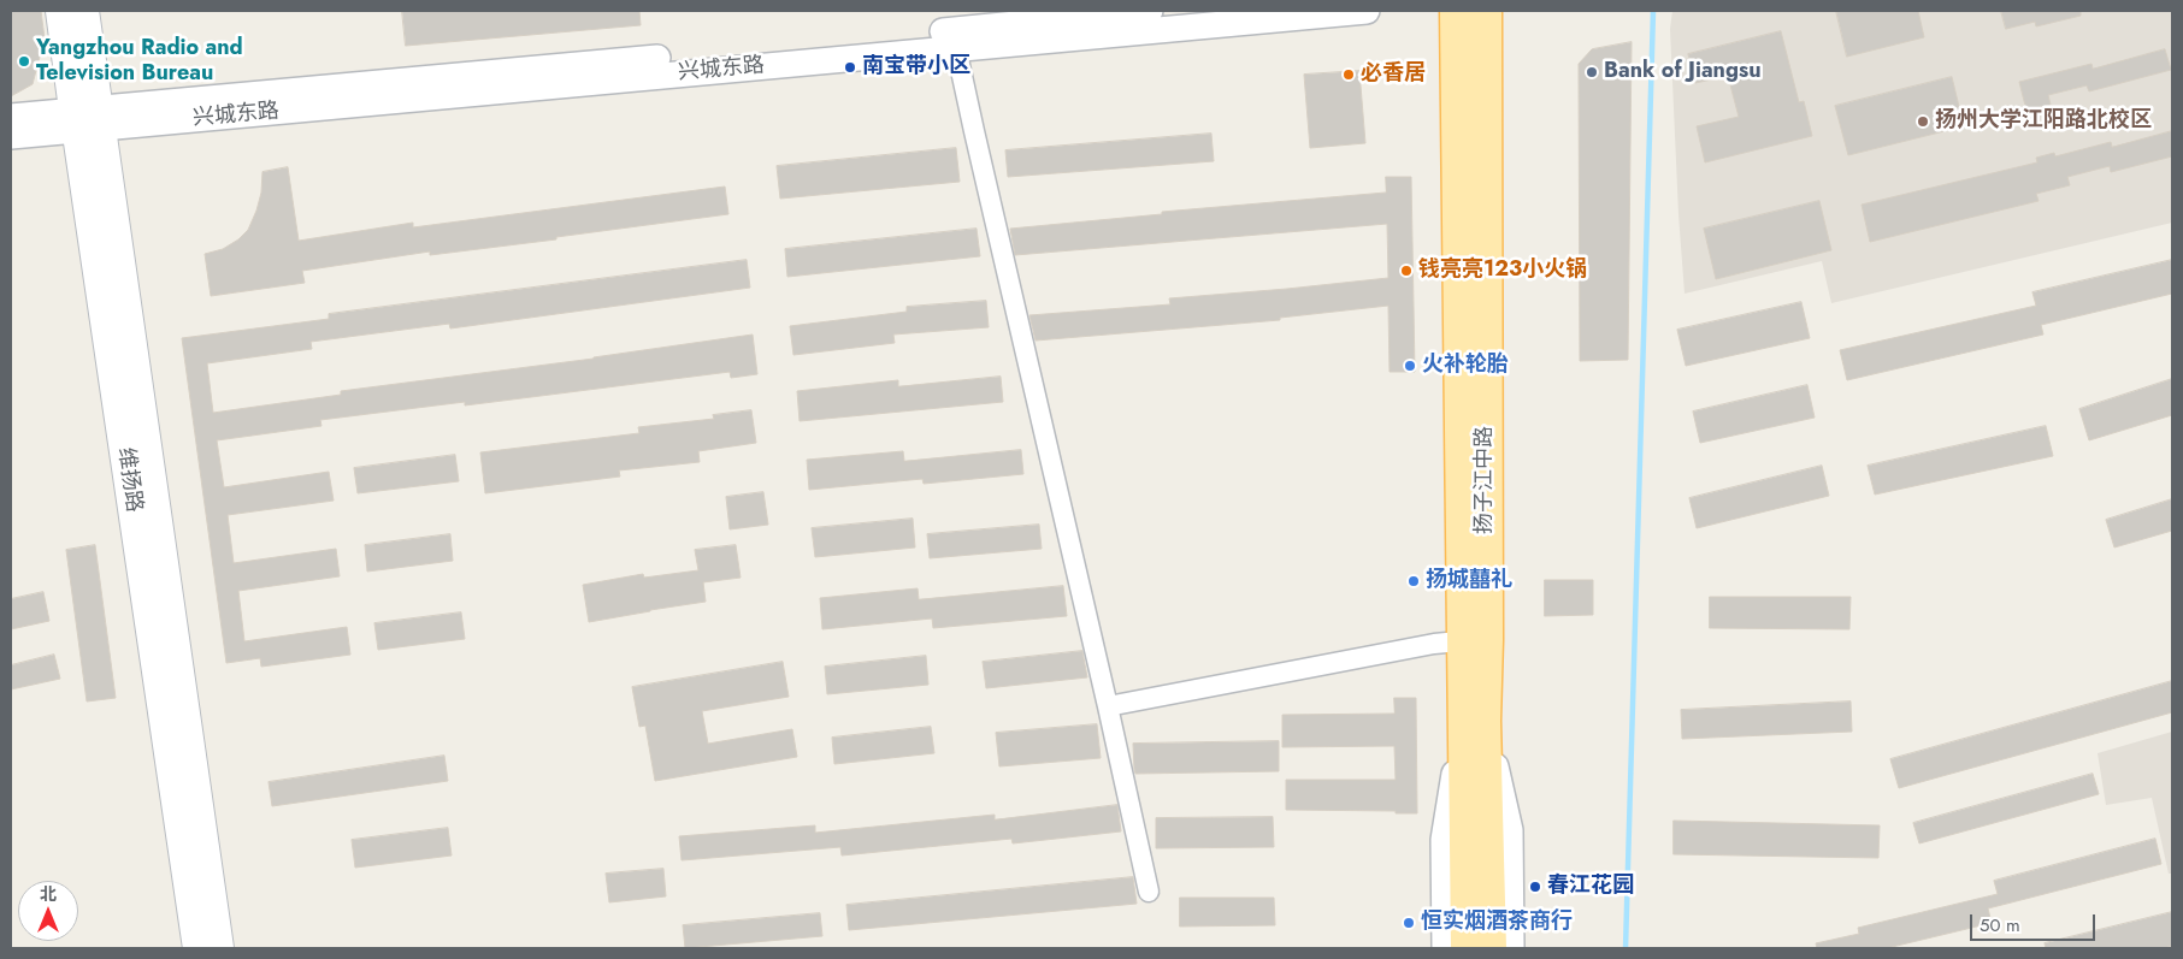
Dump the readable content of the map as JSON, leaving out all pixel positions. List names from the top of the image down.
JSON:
{
  "streets": {
    "main road": ["维扬路", "扬子江中路"],
    "street": ["兴城东路"]
  },
  "crossings": [
    ["兴城东路", "维扬路"]
  ],
  "places": [
    "Yangzhou Radio and Television Bureau",
    "南宝带小区",
    "Bank of Jiangsu",
    "必香居",
    "扬州大学江阳路北校区",
    "钱亮亮123小火锅",
    "火补轮胎",
    "扬城囍礼",
    "春江花园",
    "恒实烟酒茶商行"
  ],
  "scale_bar": "50 m",
  "north": "top"
}
